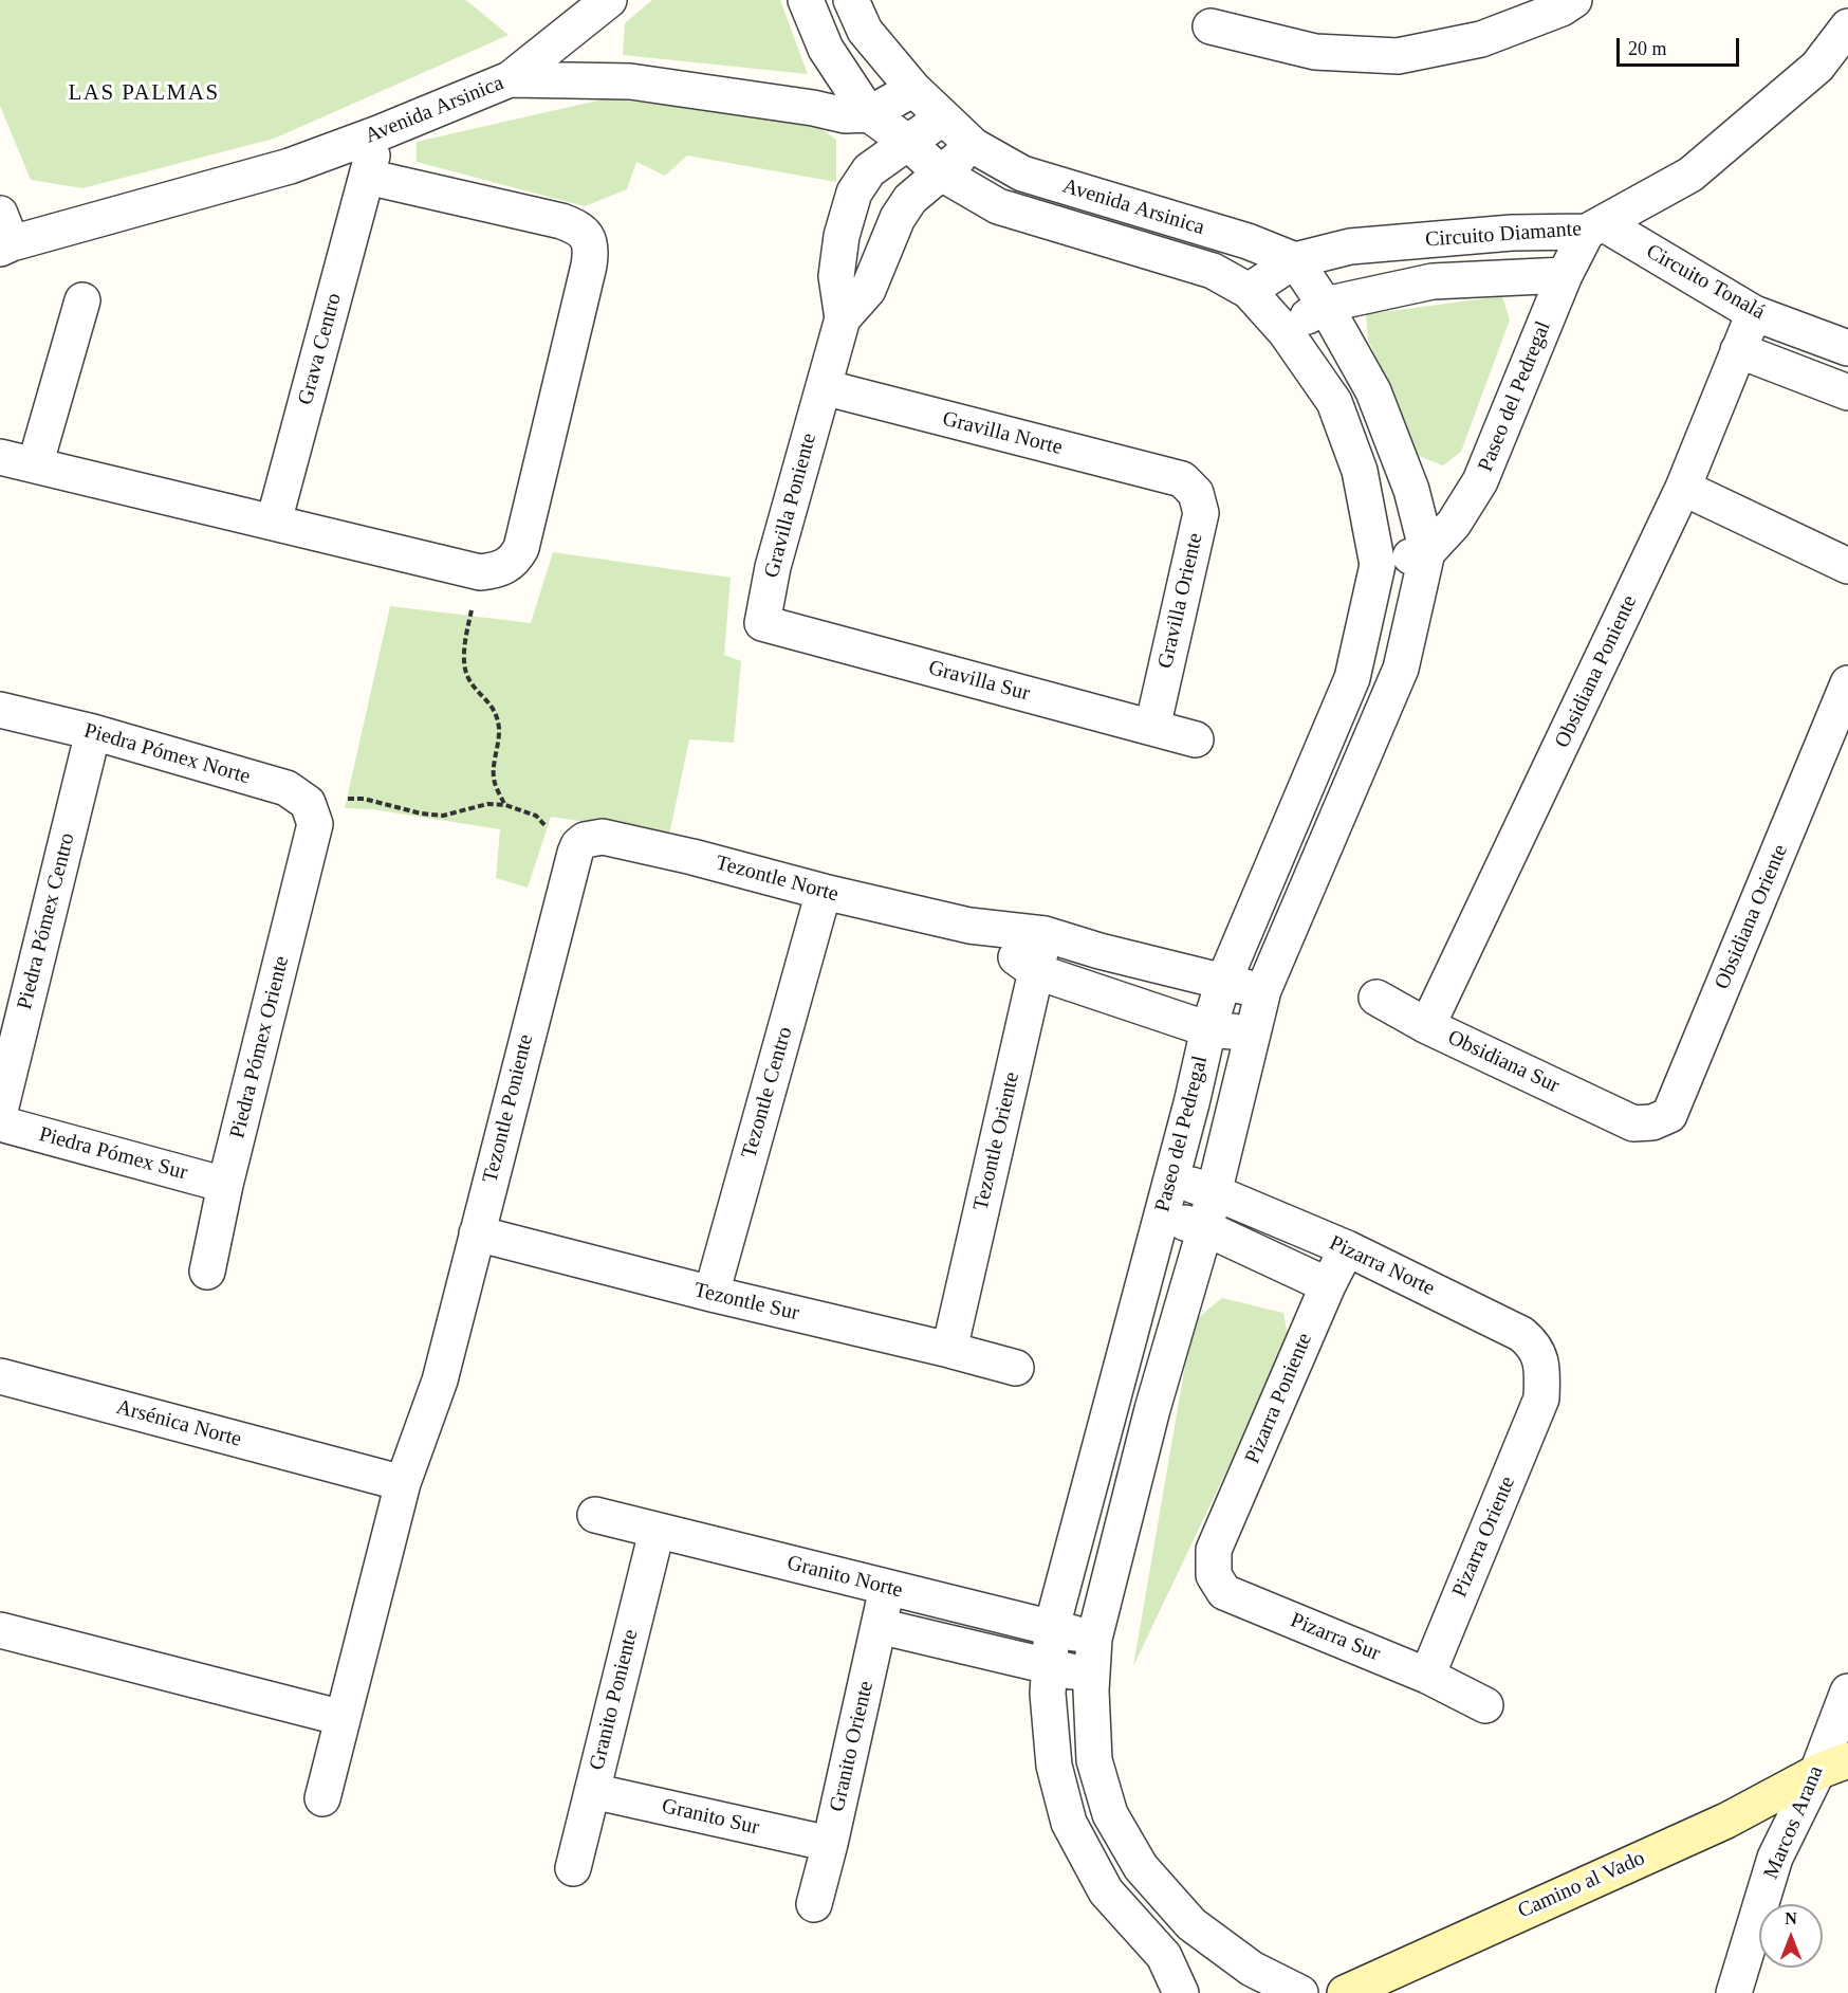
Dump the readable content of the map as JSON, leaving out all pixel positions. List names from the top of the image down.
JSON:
{
  "streets": {
    "street": [
      "Avenida Arsinica",
      "Circuito Diamante",
      "Circuito Tonalá",
      "Grava Centro",
      "Paseo del Pedregal",
      "Gravilla Norte",
      "Gravilla Poniente",
      "Gravilla Oriente",
      "Obsidiana Poniente",
      "Gravilla Sur",
      "Piedra Pómex Norte",
      "Tezontle Norte",
      "Obsidiana Oriente",
      "Piedra Pómex Centro",
      "Piedra Pómex Oriente",
      "Obsidiana Sur",
      "Tezontle Centro",
      "Tezontle Poniente",
      "Tezontle Oriente",
      "Piedra Pómex Sur",
      "Pizarra Norte",
      "Tezontle Sur",
      "Pizarra Poniente",
      "Arsénica Norte",
      "Pizarra Oriente",
      "Granito Norte",
      "Pizarra Sur",
      "Granito Poniente",
      "Granito Oriente",
      "Granito Sur",
      "Marcos Arana",
      "Camino al Vado"
    ]
  },
  "crossings": [
    ["Avenida Arsinica", "Circuito Diamante"],
    ["Avenida Arsinica", "Grava Centro"],
    ["Avenida Arsinica", "Paseo del Pedregal"],
    ["Circuito Diamante", "Circuito Tonalá"],
    ["Circuito Diamante", "Paseo del Pedregal"],
    ["Circuito Tonalá", "Paseo del Pedregal"],
    ["Circuito Tonalá", "Obsidiana Poniente"],
    ["Paseo del Pedregal", "Tezontle Norte"],
    ["Paseo del Pedregal", "Pizarra Norte"],
    ["Paseo del Pedregal", "Granito Norte"],
    ["Gravilla Norte", "Gravilla Poniente"],
    ["Gravilla Norte", "Gravilla Oriente"],
    ["Gravilla Poniente", "Gravilla Sur"],
    ["Gravilla Oriente", "Gravilla Sur"],
    ["Obsidiana Poniente", "Obsidiana Sur"],
    ["Piedra Pómex Norte", "Piedra Pómex Centro"],
    ["Piedra Pómex Norte", "Piedra Pómex Oriente"],
    ["Tezontle Norte", "Tezontle Centro"],
    ["Tezontle Norte", "Tezontle Poniente"],
    ["Tezontle Norte", "Tezontle Oriente"],
    ["Obsidiana Oriente", "Obsidiana Sur"],
    ["Piedra Pómex Oriente", "Piedra Pómex Sur"],
    ["Tezontle Centro", "Tezontle Sur"],
    ["Tezontle Poniente", "Tezontle Sur"],
    ["Tezontle Poniente", "Arsénica Norte"],
    ["Tezontle Oriente", "Tezontle Sur"],
    ["Pizarra Norte", "Pizarra Poniente"],
    ["Pizarra Norte", "Pizarra Oriente"],
    ["Pizarra Poniente", "Pizarra Sur"],
    ["Pizarra Oriente", "Pizarra Sur"],
    ["Granito Norte", "Granito Poniente"],
    ["Granito Norte", "Granito Oriente"],
    ["Granito Poniente", "Granito Sur"],
    ["Granito Oriente", "Granito Sur"],
    ["Marcos Arana", "Camino al Vado"]
  ],
  "districts": ["LAS PALMAS"],
  "scale_bar": "20 m",
  "north": "top"
}
